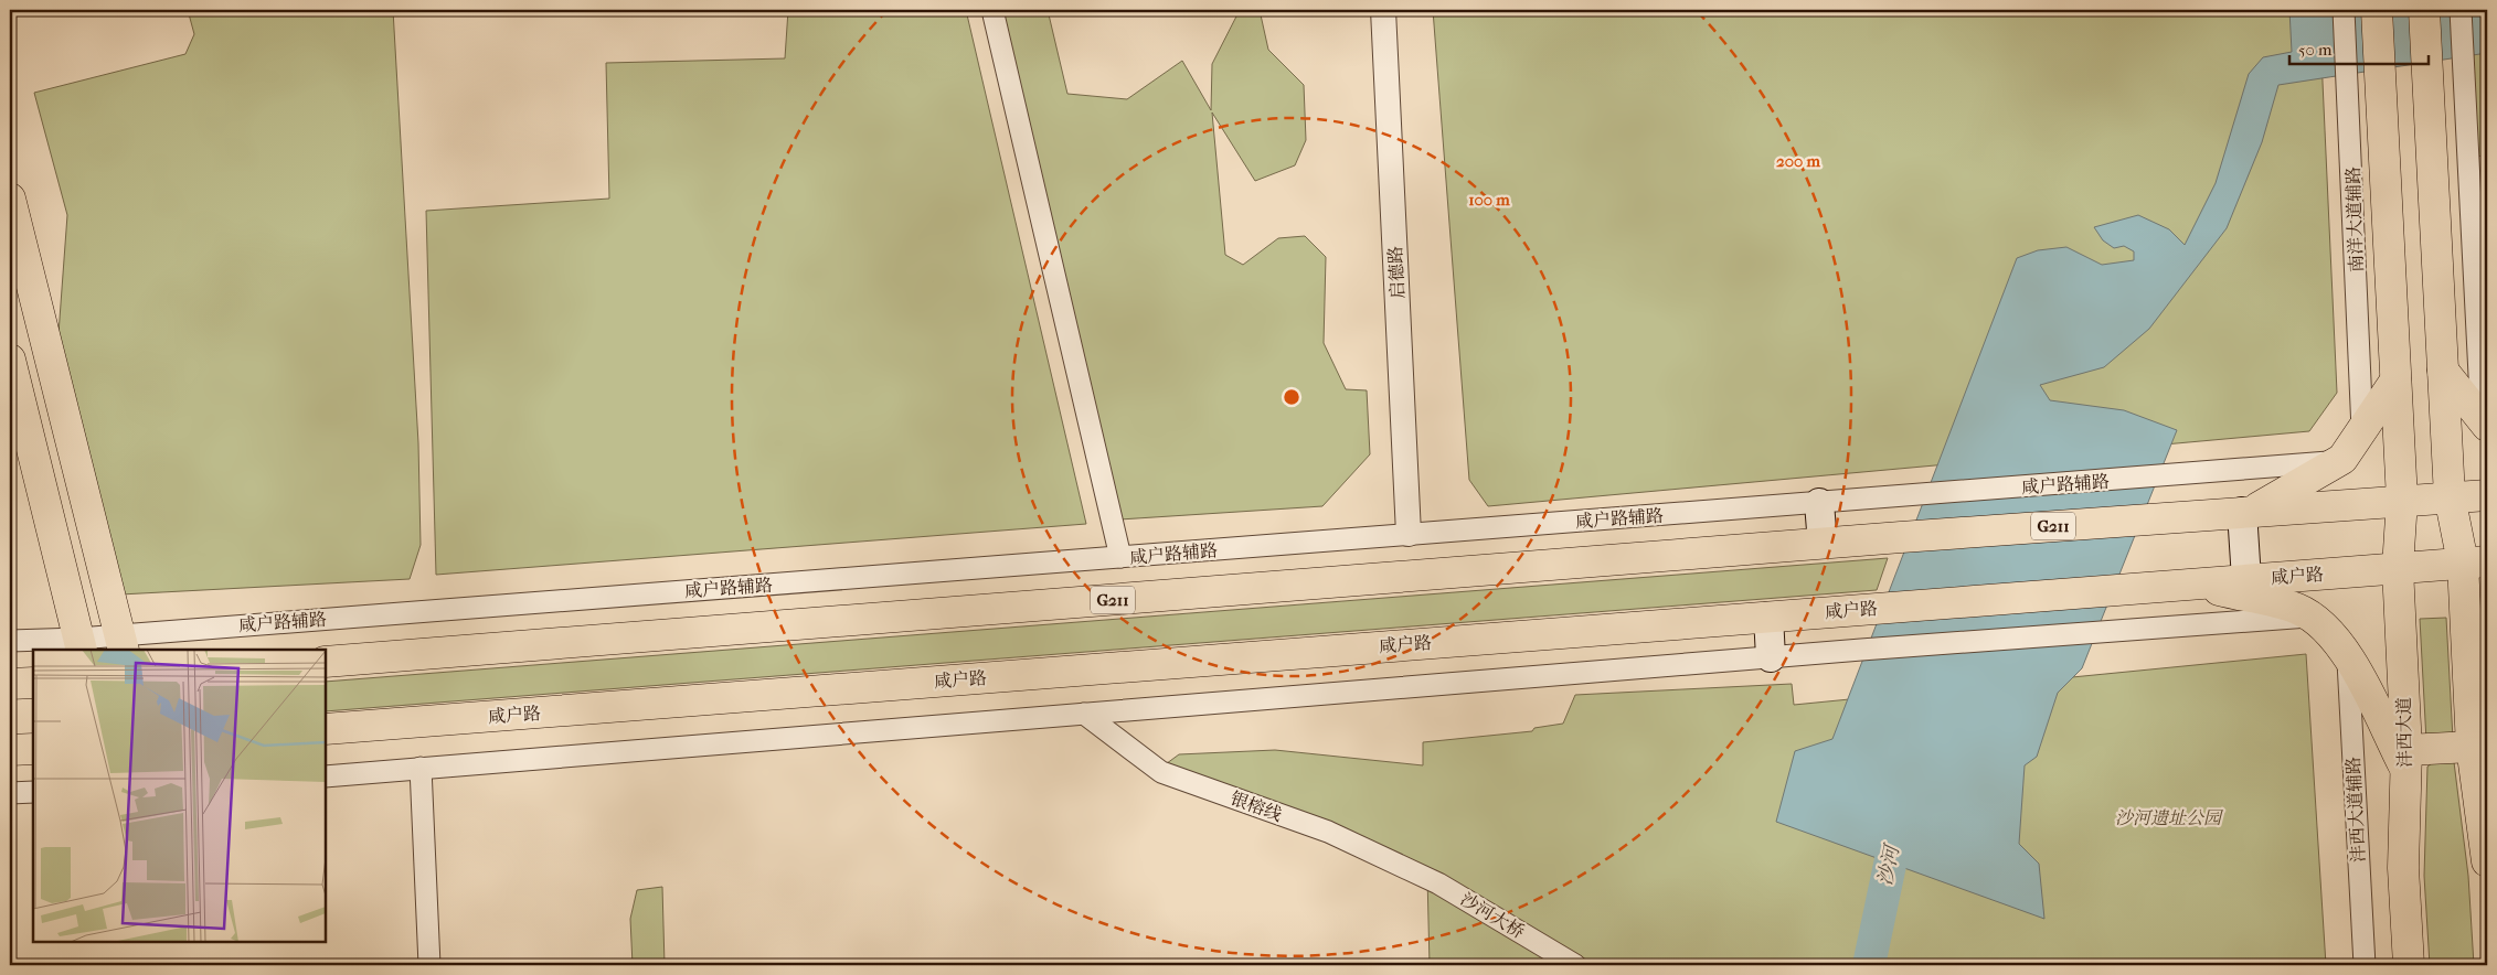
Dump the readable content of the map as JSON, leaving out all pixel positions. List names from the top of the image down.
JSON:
{
  "streets": {
    "main road": ["G211", "咸户路", "沣西大道"],
    "street": [
      "南洋大道辅路",
      "启德路",
      "咸户路辅路",
      "银榕线",
      "沣西大道辅路",
      "沙河大桥"
    ]
  },
  "crossings": [
    ["启德路", "咸户路辅路"],
    ["G211", "沣西大道"],
    ["咸户路", "沣西大道"],
    ["银榕线", "沙河大桥"]
  ],
  "water": ["沙河"],
  "parks": ["沙河遗址公园"],
  "scale_bar": "50 m",
  "rings": ["200 m", "100 m"]
}
